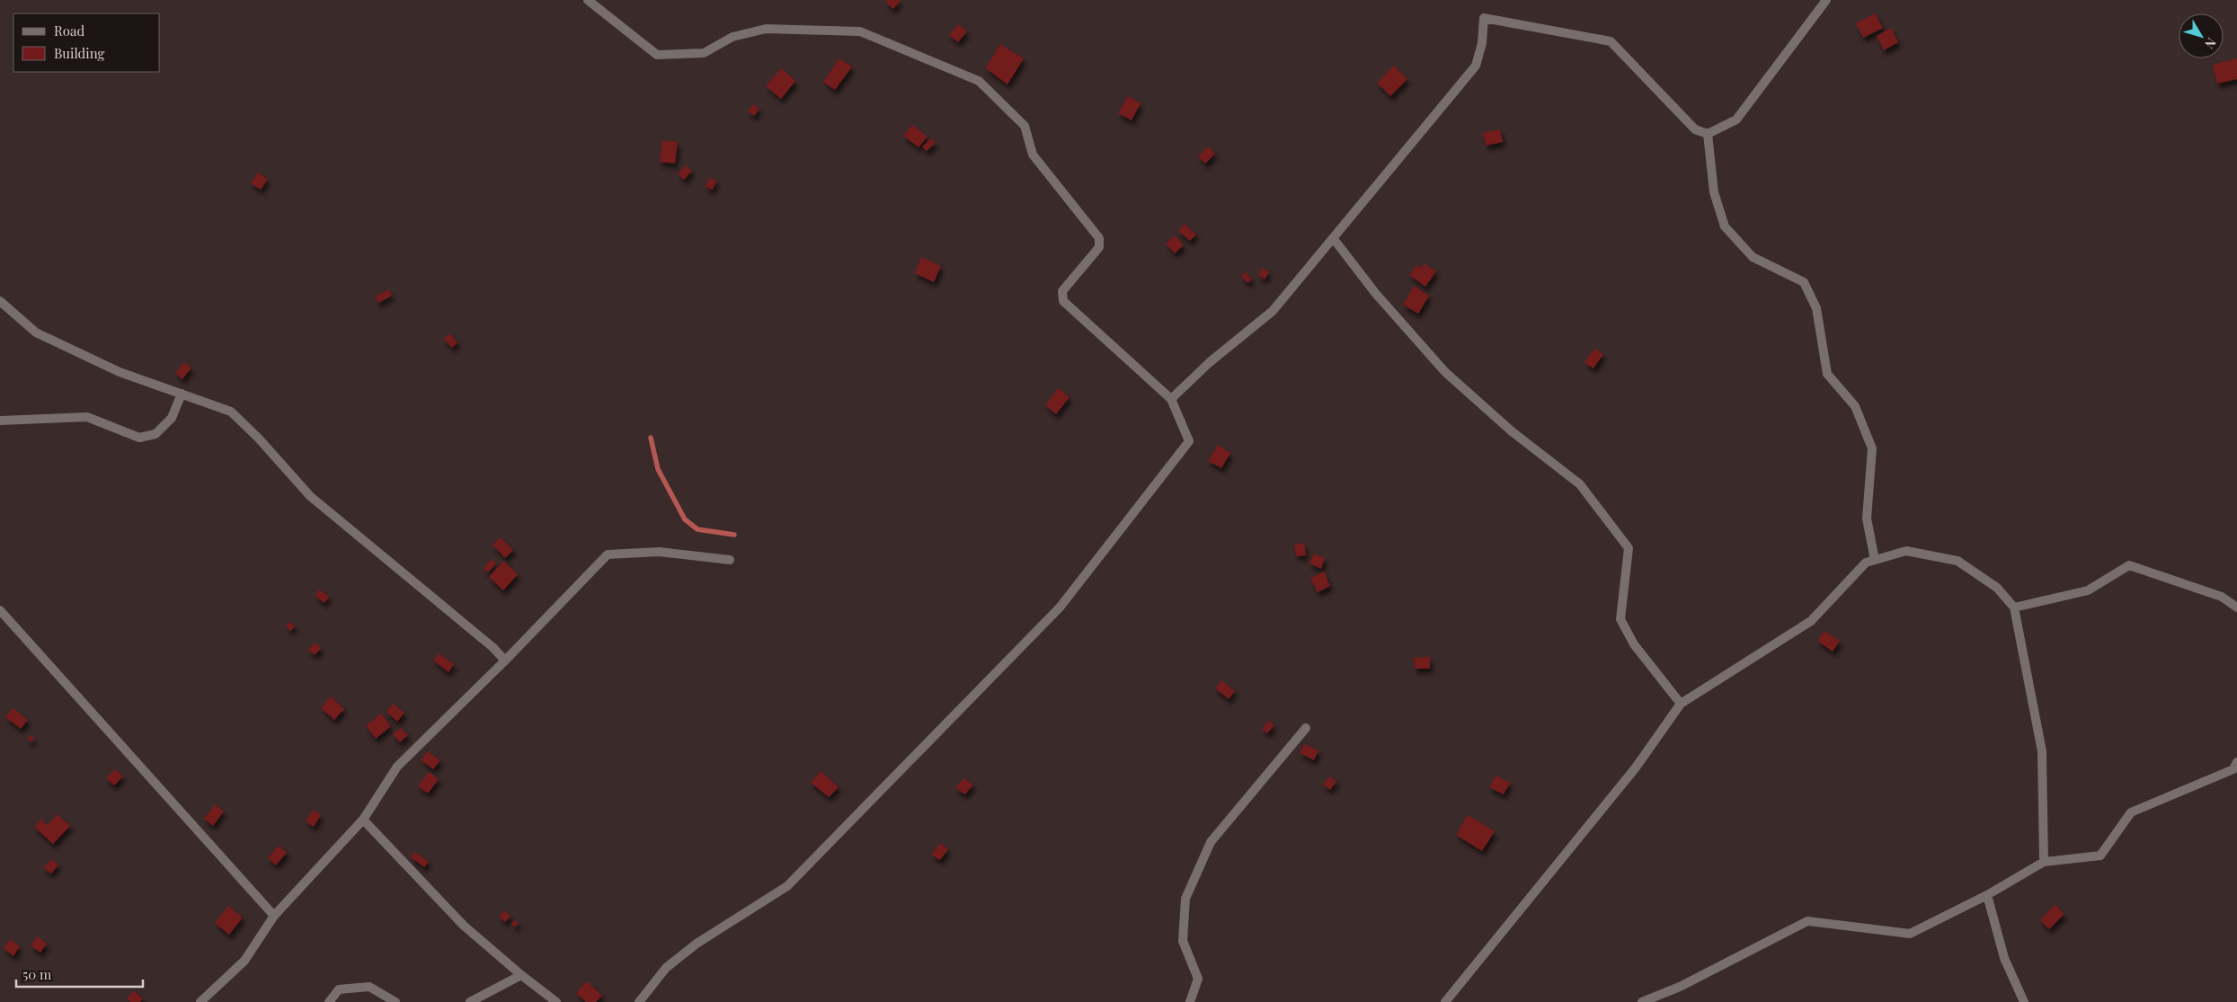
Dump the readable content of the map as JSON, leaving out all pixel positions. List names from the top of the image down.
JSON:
{
  "legend": ["Road", "Building"],
  "scale_bar": "50 m",
  "north": "bottom right"
}
